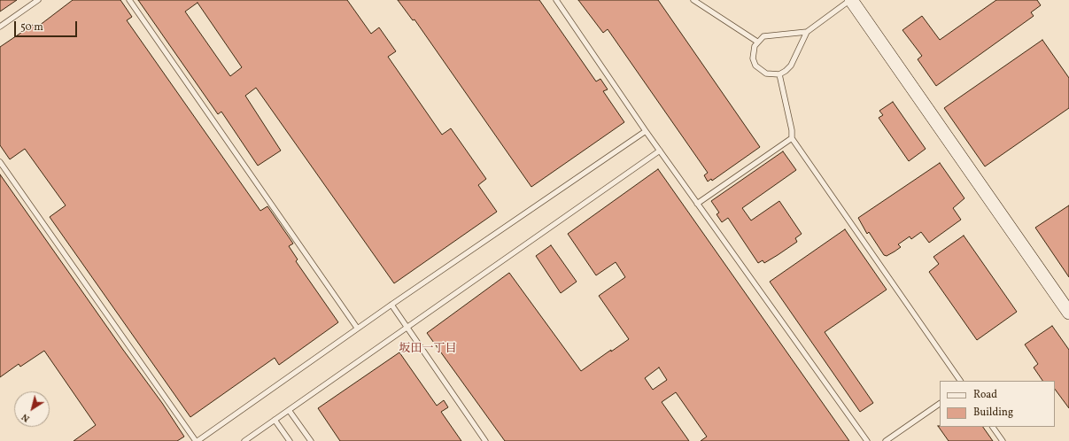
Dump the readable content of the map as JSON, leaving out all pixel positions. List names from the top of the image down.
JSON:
{
  "districts": ["坂田一丁目"],
  "legend": ["Road", "Building"],
  "scale_bar": "50 m",
  "north": "bottom left"
}
